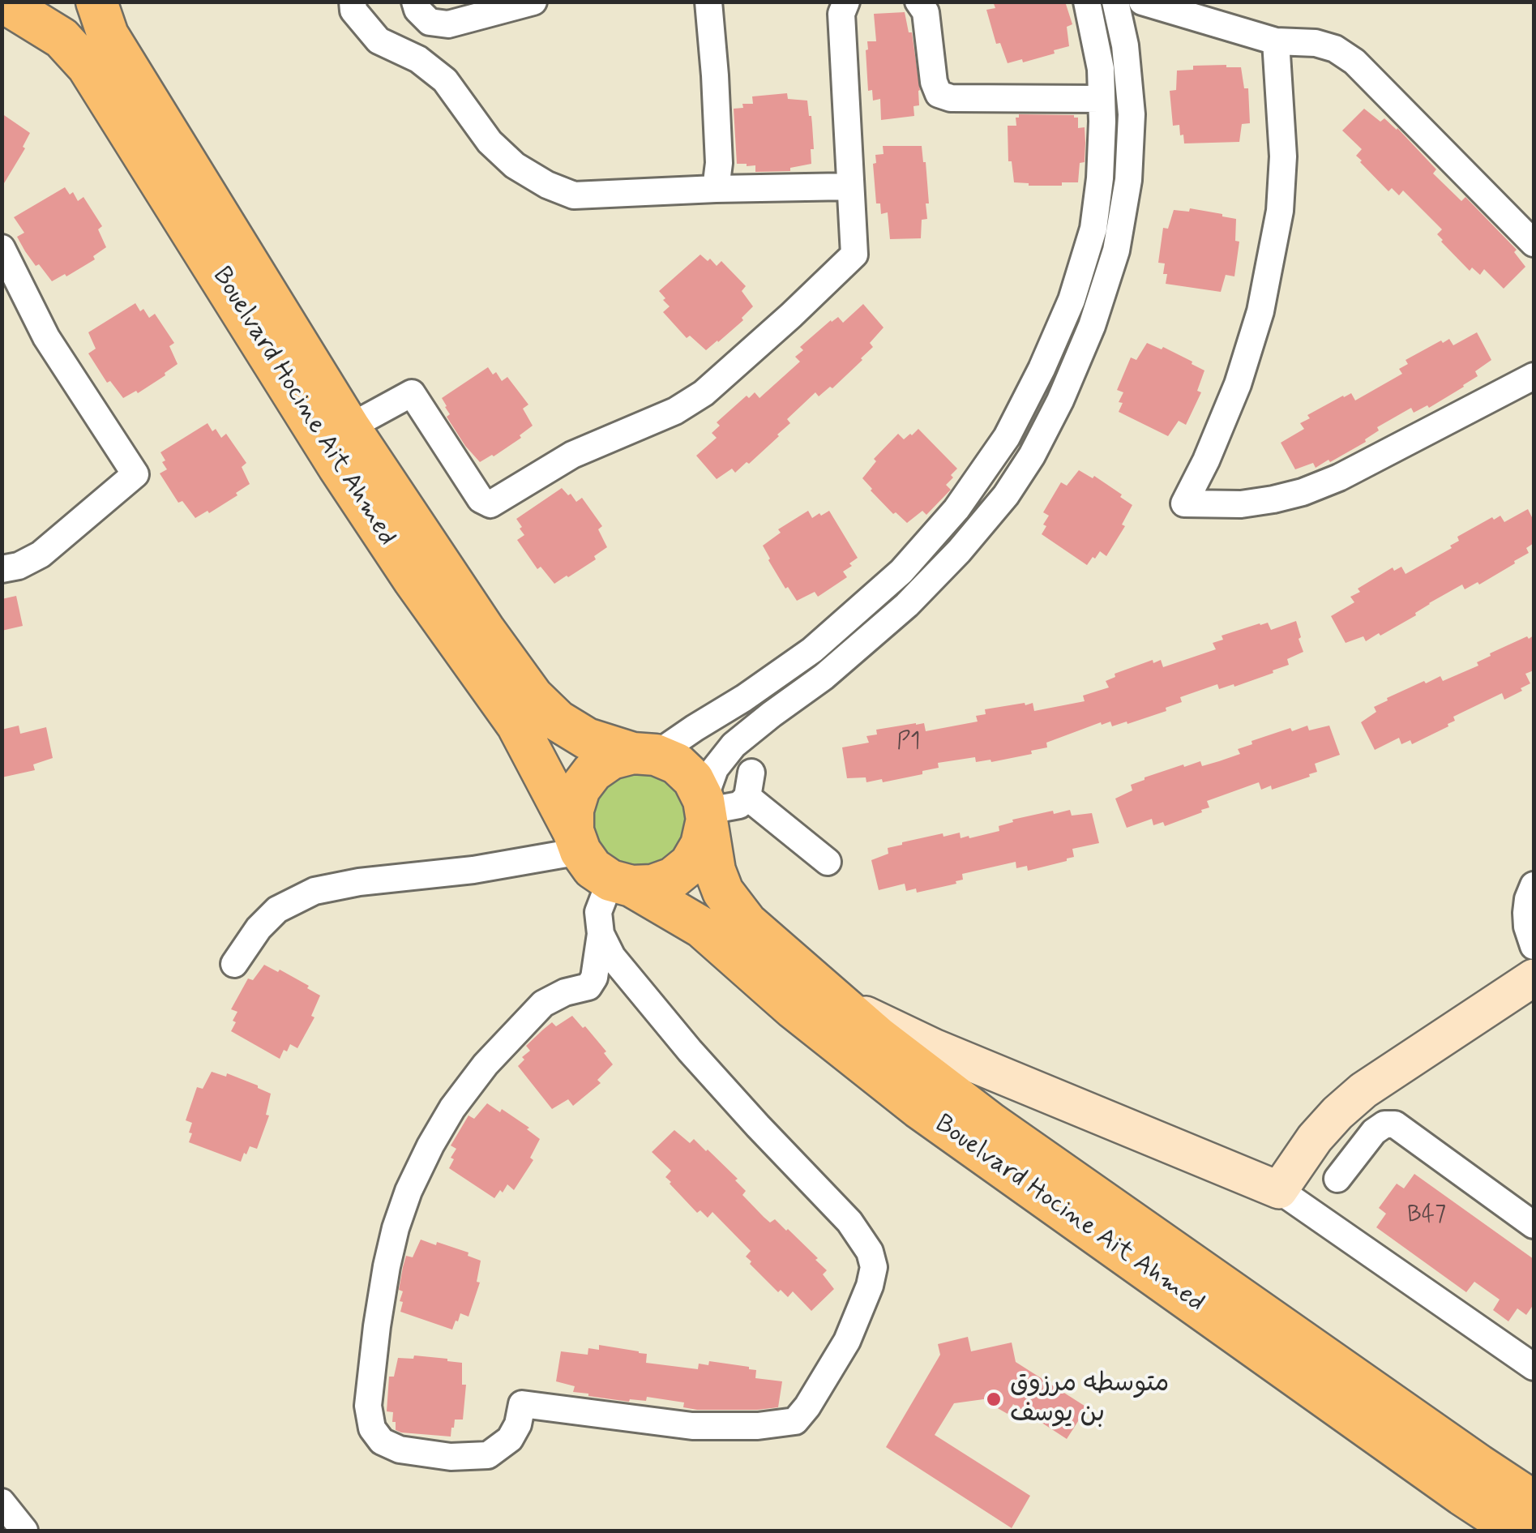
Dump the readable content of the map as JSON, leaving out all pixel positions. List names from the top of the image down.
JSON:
{
  "streets": {
    "main road": ["Bouelvard Hocine Ait Ahmed"]
  },
  "places": ["متوسطه مرزوق بن يوسف"],
  "house_numbers": ["P1", "B47"]
}
